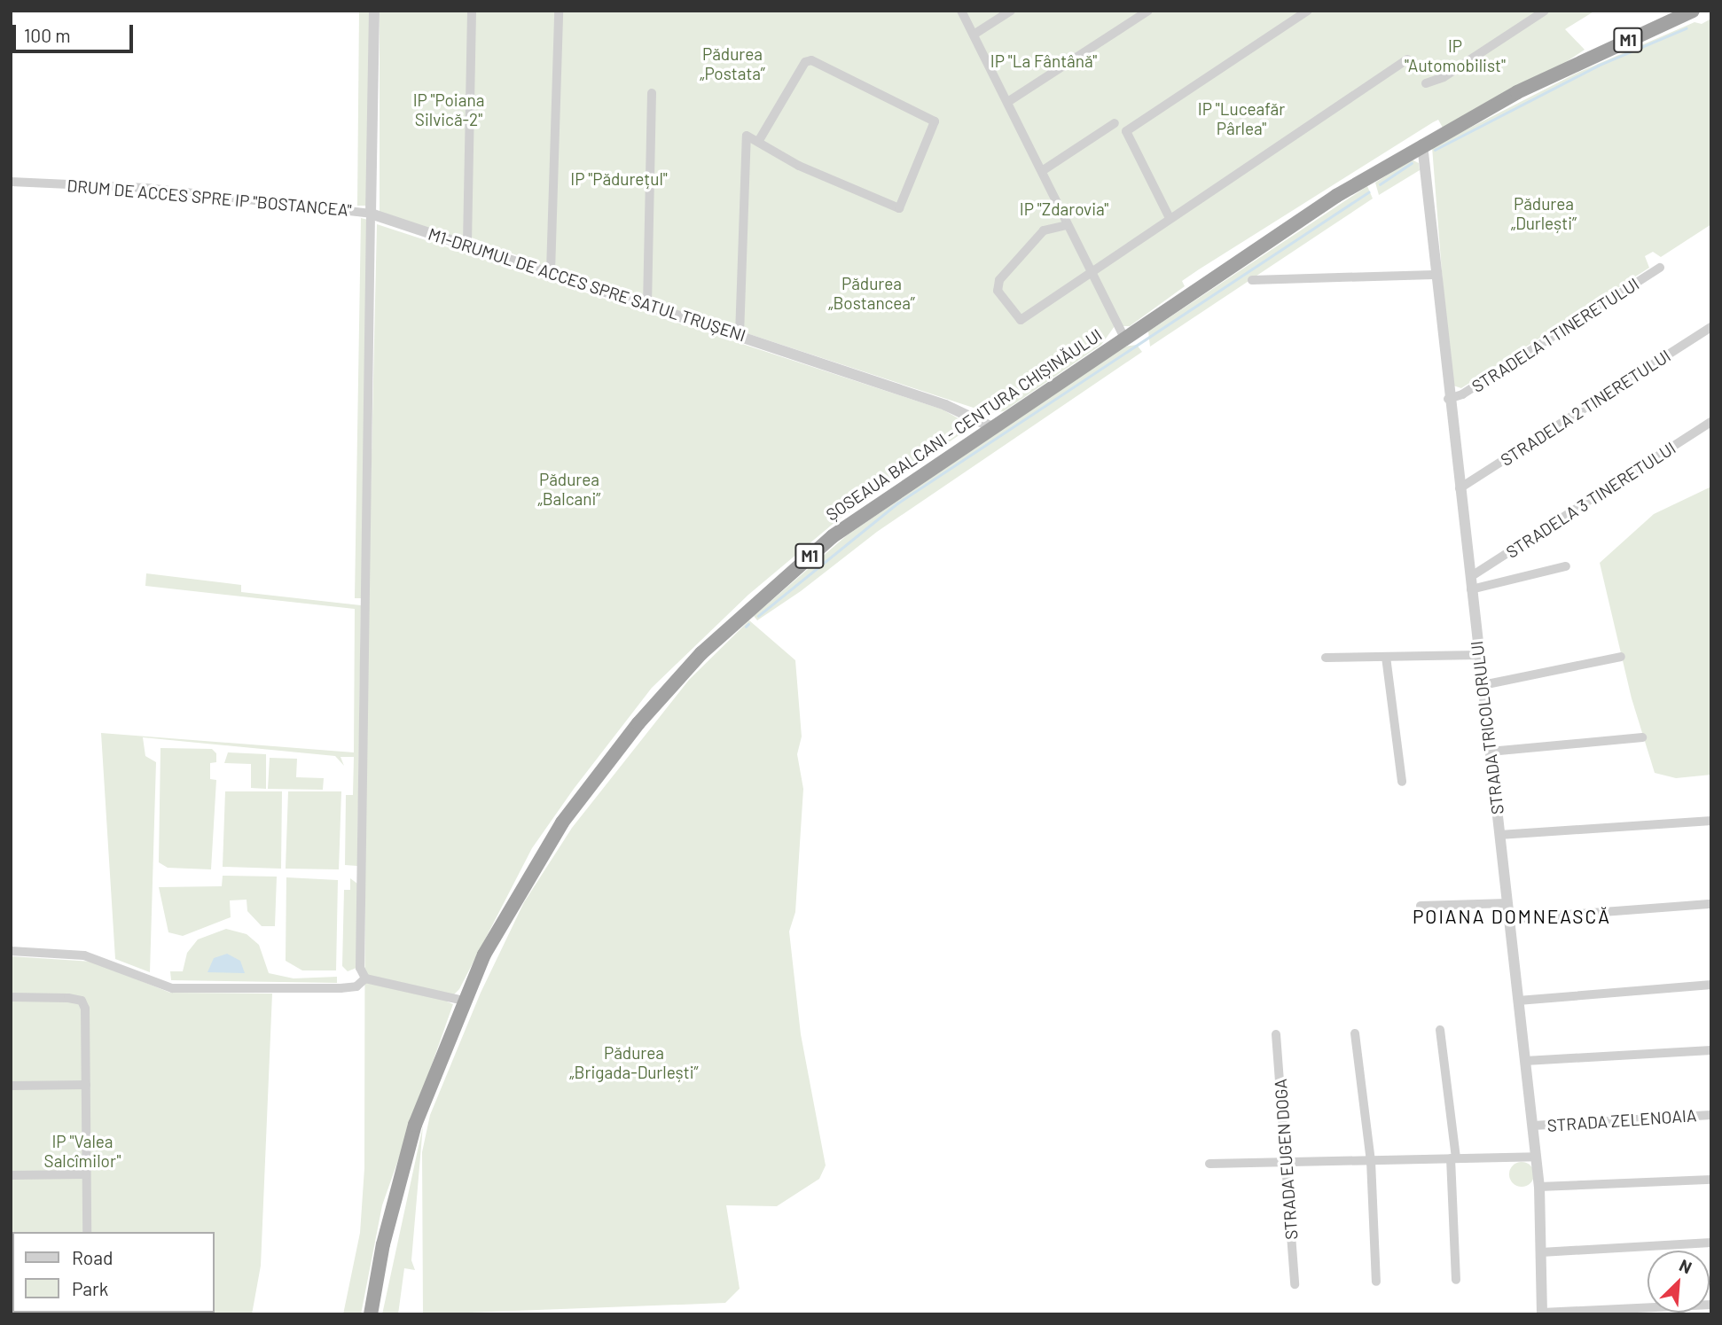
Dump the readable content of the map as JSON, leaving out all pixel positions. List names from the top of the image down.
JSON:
{
  "streets": {
    "highway": ["M1", "ȘOSEAUA BALCANI - CENTURA CHIȘINĂULUI"],
    "street": [
      "DRUM DE ACCES SPRE IP \"BOSTANCEA\"",
      "M1-DRUMUL DE ACCES SPRE SATUL TRUȘENI",
      "STRADELA 1 TINERETULUI",
      "STRADELA 2 TINERETULUI",
      "STRADELA 3 TINERETULUI",
      "STRADA TRICOLORULUI",
      "STRADA ZELENOAIA",
      "STRADA EUGEN DOGA"
    ]
  },
  "crossings": [
    ["DRUM DE ACCES SPRE IP \"BOSTANCEA\"", "M1-DRUMUL DE ACCES SPRE SATUL TRUȘENI"],
    ["M1-DRUMUL DE ACCES SPRE SATUL TRUȘENI", "ȘOSEAUA BALCANI - CENTURA CHIȘINĂULUI"],
    ["STRADELA 1 TINERETULUI", "STRADA TRICOLORULUI"],
    ["STRADELA 2 TINERETULUI", "STRADA TRICOLORULUI"],
    ["ȘOSEAUA BALCANI - CENTURA CHIȘINĂULUI", "STRADA TRICOLORULUI"],
    ["STRADELA 3 TINERETULUI", "STRADA TRICOLORULUI"],
    ["STRADA TRICOLORULUI", "STRADA ZELENOAIA"]
  ],
  "districts": ["POIANA DOMNEASCĂ"],
  "parks": [
    "IP \"Automobilist\"",
    "Pădurea „Postata”",
    "IP \"La Fântână\"",
    "IP \"Poiana Silvică-2\"",
    "IP \"Luceafăr Pârlea\"",
    "IP \"Pădurețul\"",
    "Pădurea „Durlești”",
    "IP \"Zdarovia\"",
    "Pădurea „Bostancea”",
    "Pădurea „Balcani”",
    "Pădurea „Brigada-Durlești”",
    "IP \"Valea Salcîmilor\""
  ],
  "legend": ["Road", "Park"],
  "scale_bar": "100 m",
  "north": "top right"
}
